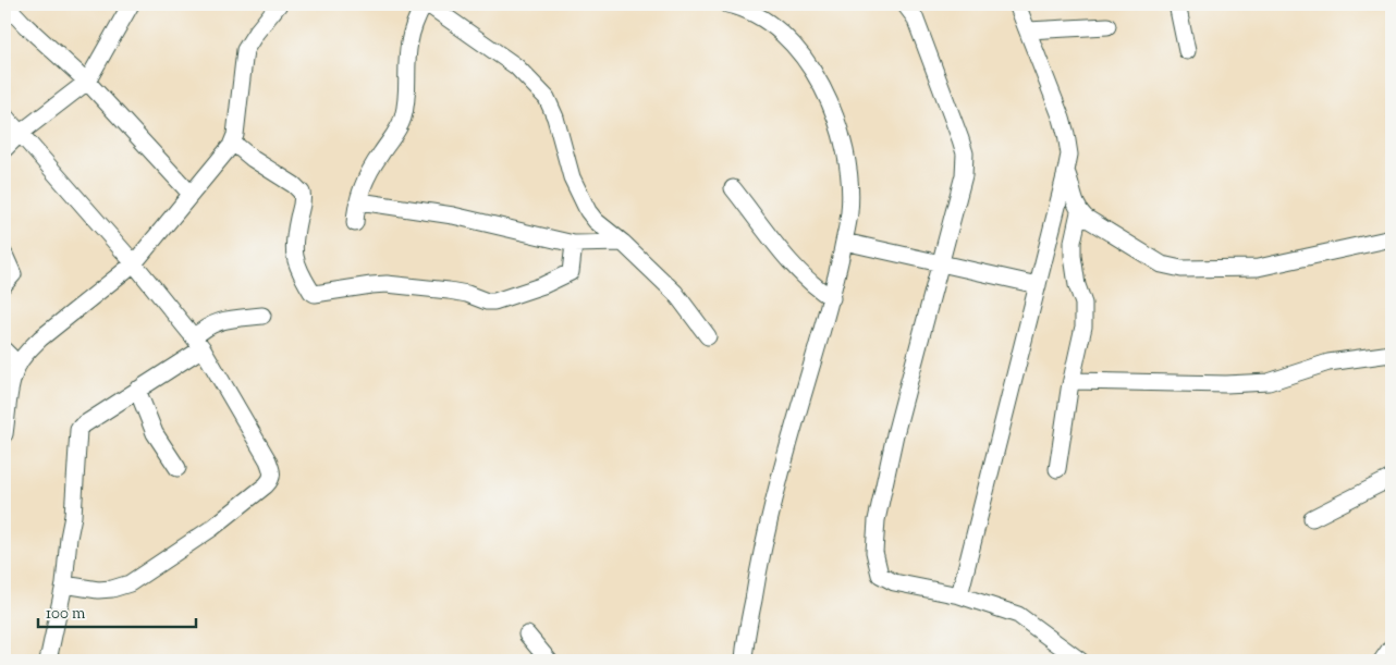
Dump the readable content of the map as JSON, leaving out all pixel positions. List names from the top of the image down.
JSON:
{
  "scale_bar": "100 m"
}
